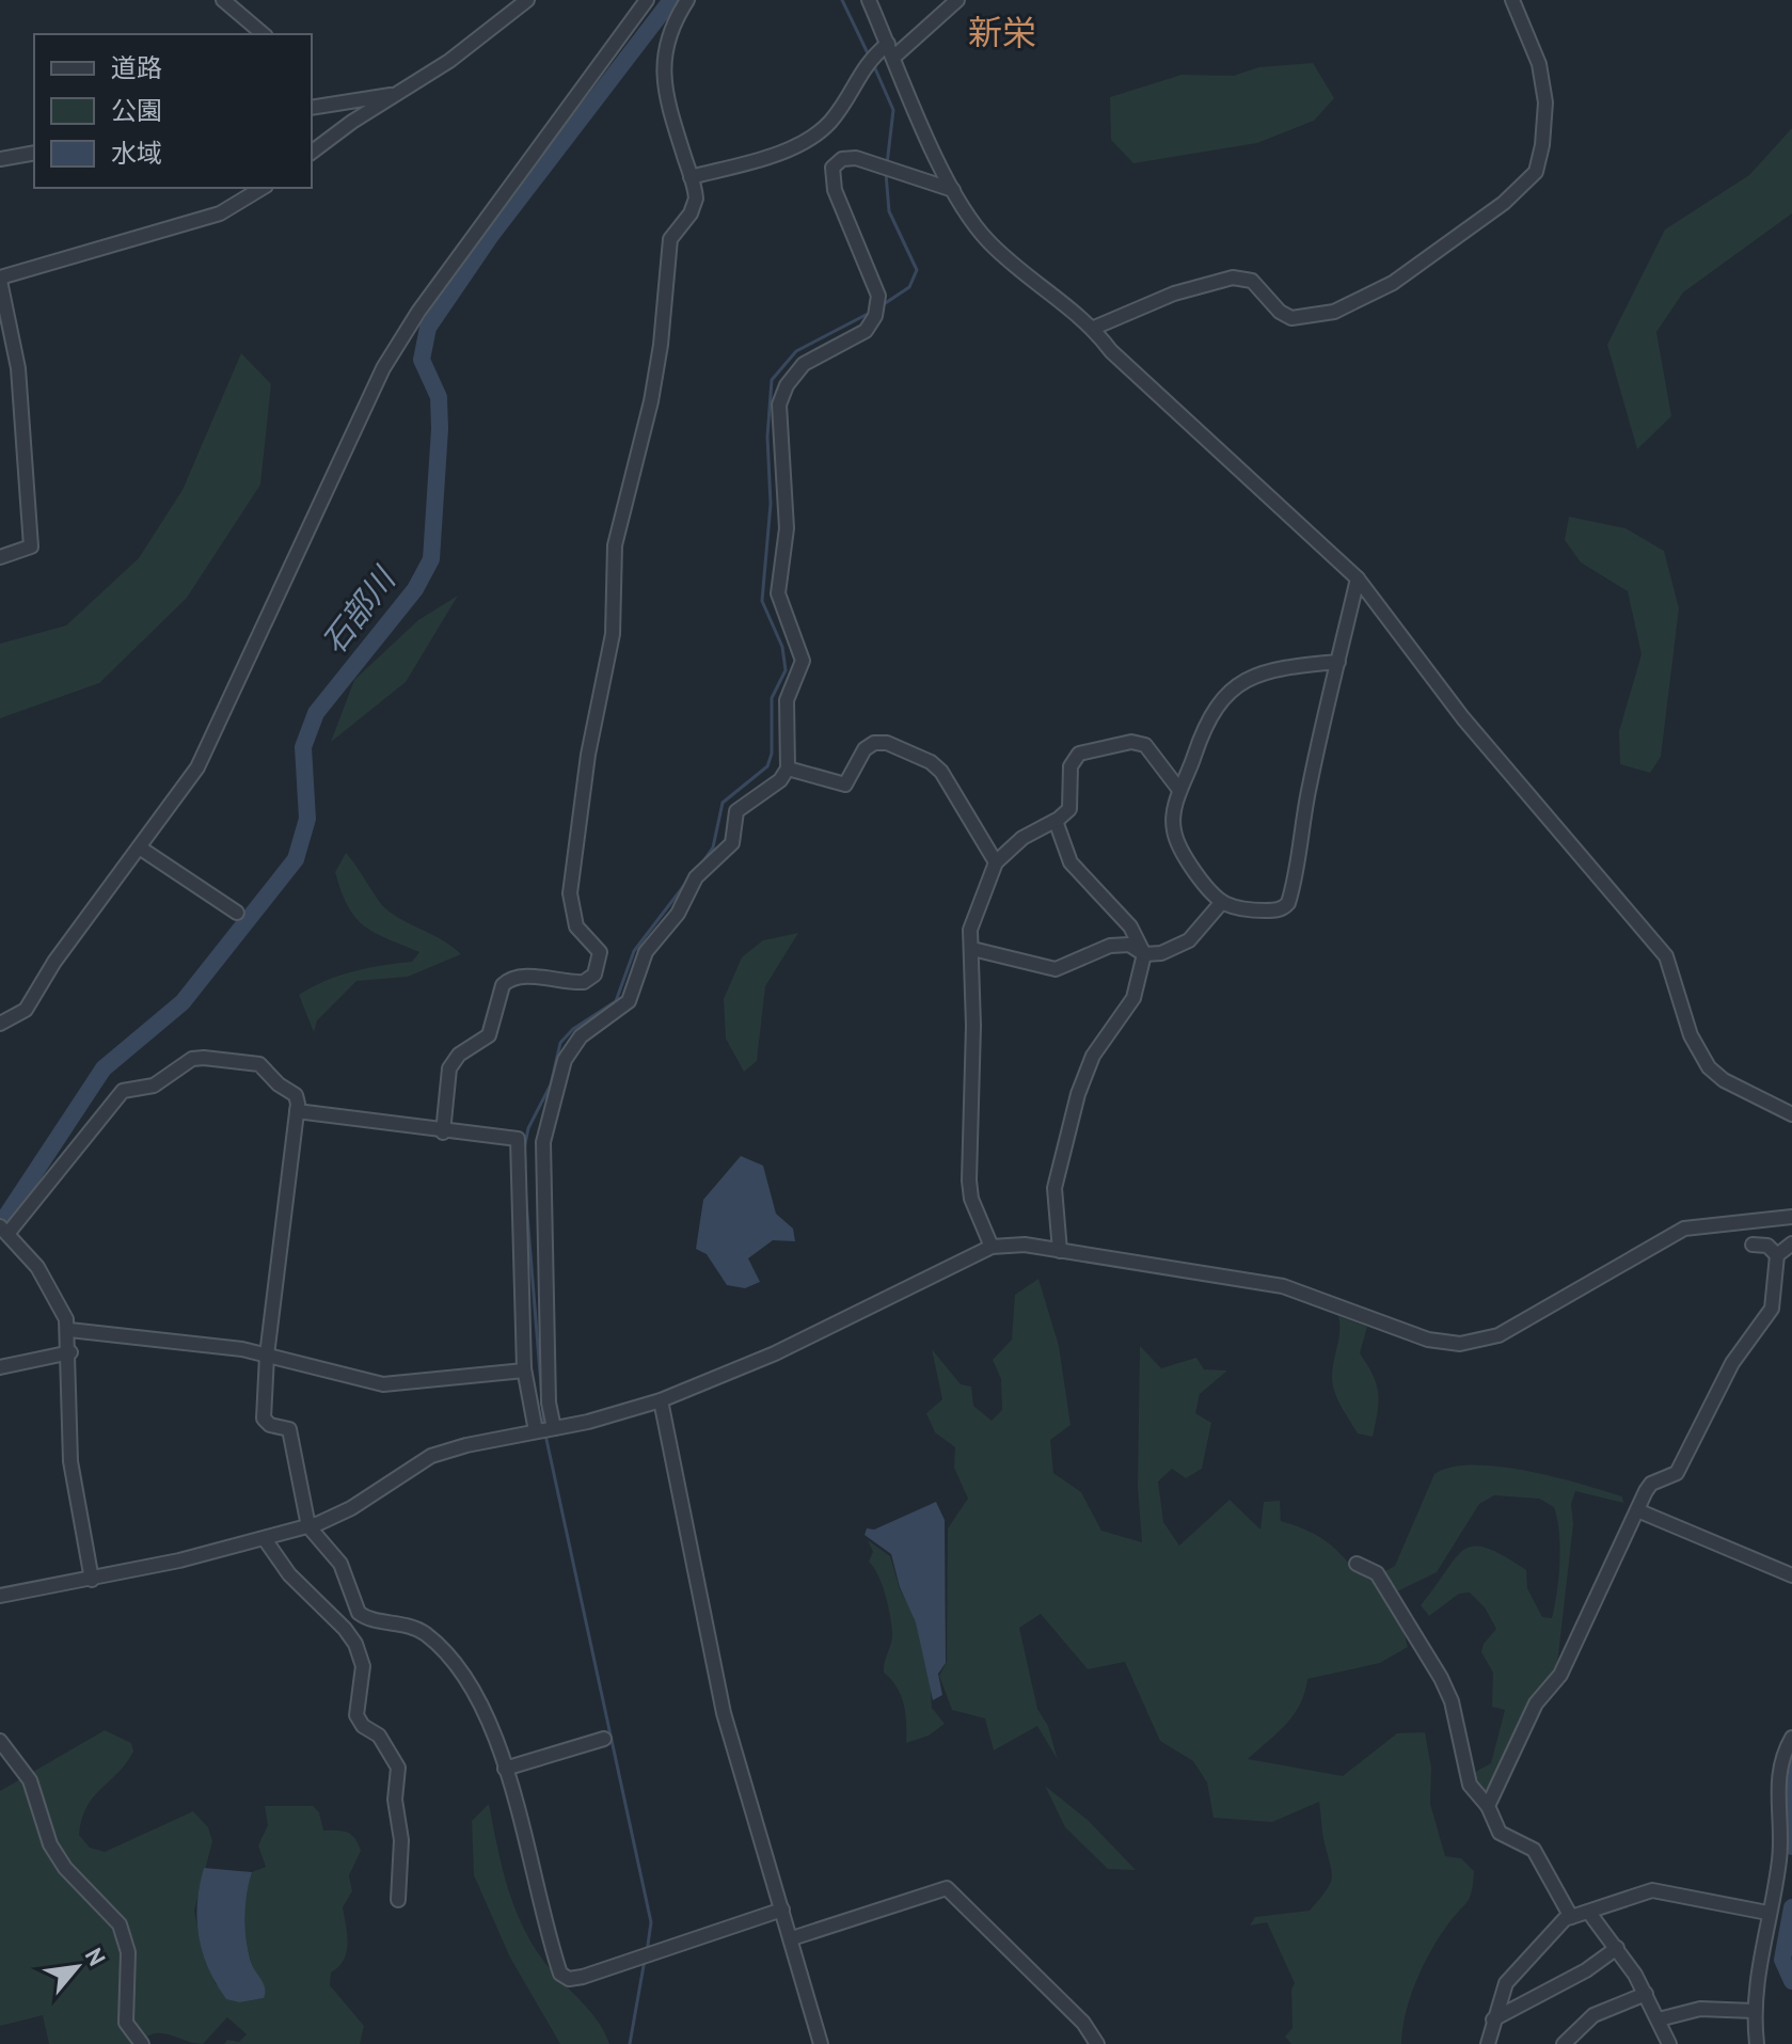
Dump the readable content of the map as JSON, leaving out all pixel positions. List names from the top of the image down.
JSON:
{
  "districts": ["新栄"],
  "water": ["石部川"],
  "legend": ["道路", "公園", "水域"],
  "north": "top right"
}
